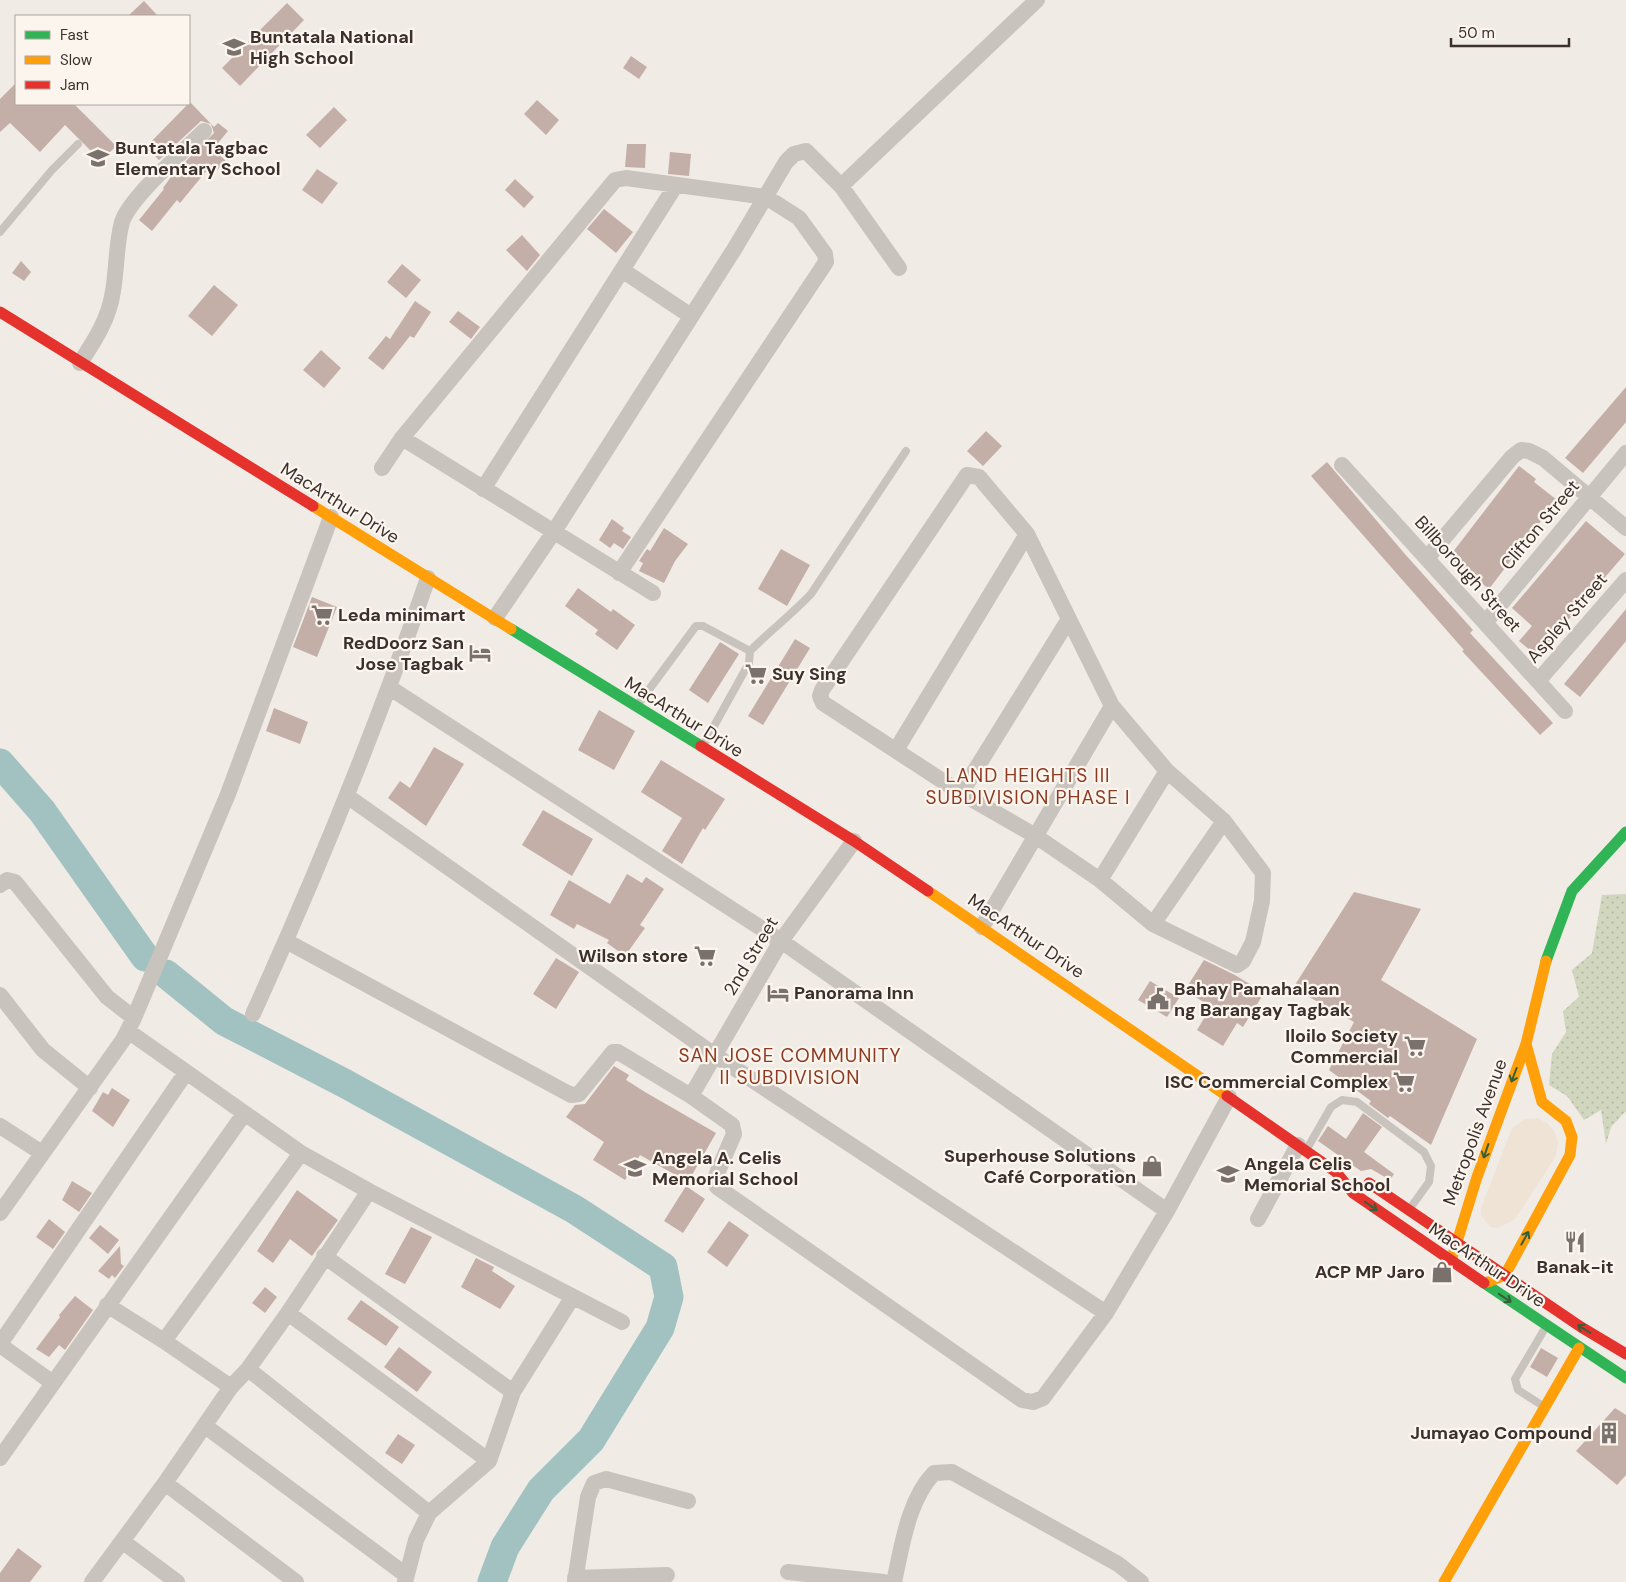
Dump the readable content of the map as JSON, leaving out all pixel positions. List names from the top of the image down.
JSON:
{
  "streets": {
    "main road": ["MacArthur Drive", "Metropolis Avenue"],
    "street": [
      "Clifton Street",
      "Billborough Street",
      "Aspley Street",
      "2nd Street"
    ]
  },
  "crossings": [
    ["MacArthur Drive", "2nd Street"],
    ["MacArthur Drive", "Metropolis Avenue"],
    ["Clifton Street", "Billborough Street"],
    ["Billborough Street", "Aspley Street"]
  ],
  "districts": ["LAND HEIGHTS III SUBDIVISION PHASE I", "SAN JOSE COMMUNITY II SUBDIVISION"],
  "places": {
    "school or university": [
      "Buntatala National High School",
      "Buntatala Tagbac Elementary School",
      "Angela A. Celis Memorial School",
      "Angela Celis Memorial School"
    ],
    "supermarket": [
      "Leda minimart",
      "Suy Sing",
      "Wilson store",
      "Iloilo Society Commercial",
      "ISC Commercial Complex"
    ],
    "hotel": ["RedDoorz San Jose Tagbak", "Panorama Inn"],
    "public building": ["Bahay Pamahalaan ng Barangay Tagbak"],
    "shop": ["Superhouse Solutions Café Corporation", "ACP MP Jaro"],
    "restaurant": ["Banak-it"],
    "building": ["Jumayao Compound"]
  },
  "legend": ["Fast", "Slow", "Jam"],
  "scale_bar": "50 m"
}
